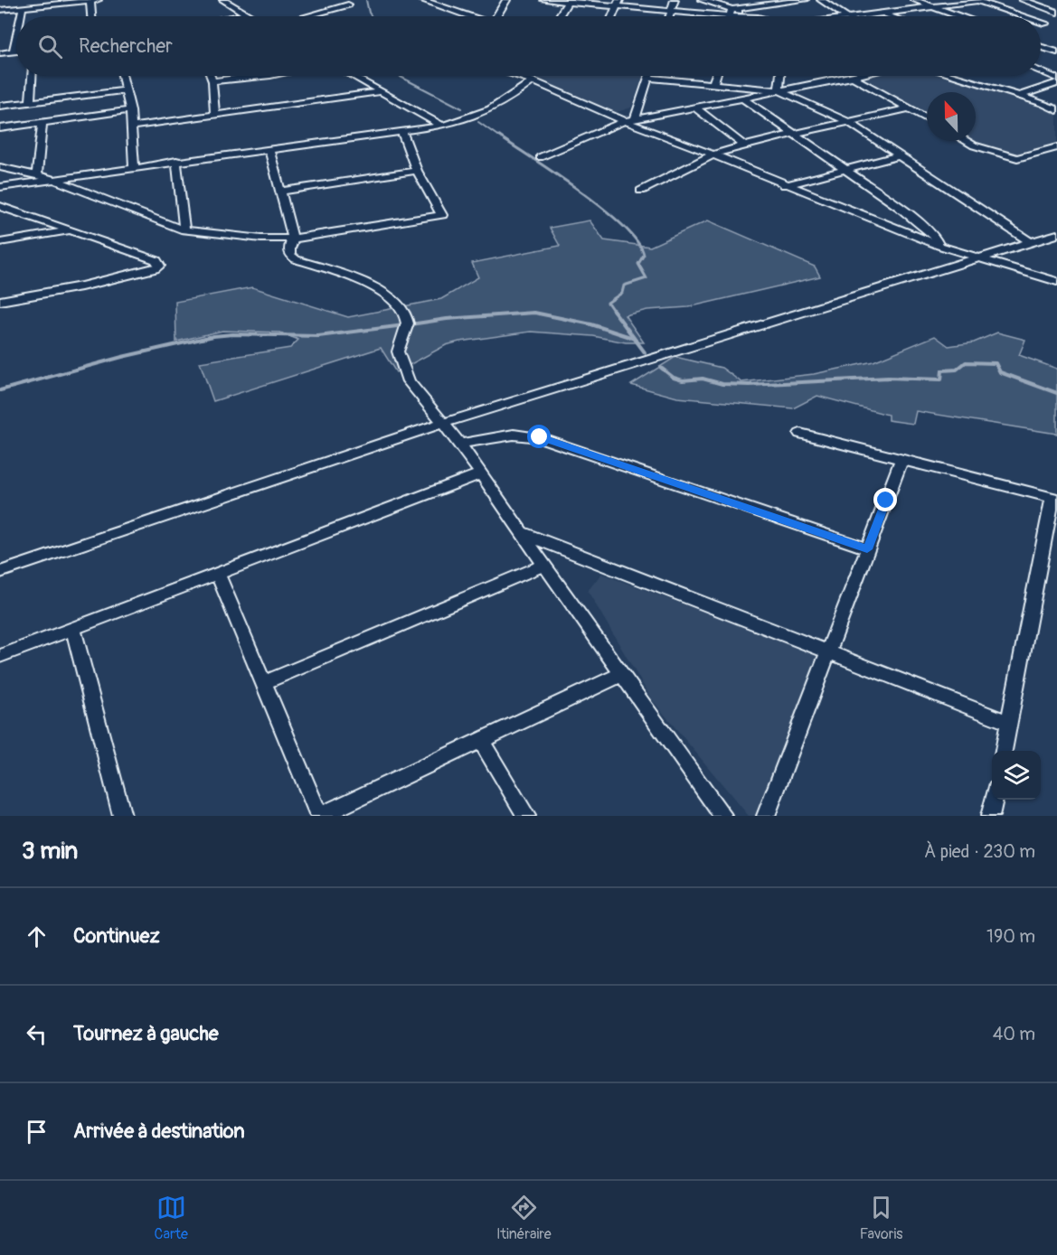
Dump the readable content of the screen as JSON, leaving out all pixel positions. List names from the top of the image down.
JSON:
{
  "north": "top",
  "page": {
    "search": "Rechercher",
    "heading": ["3 min", "À pied · 230 m"],
    "list": [
      ["Continuez", "190 m"],
      ["Tournez à gauche", "40 m"],
      "Arrivée à destination"
    ],
    "nav": ["Carte", "Itinéraire", "Favoris"]
  }
}
